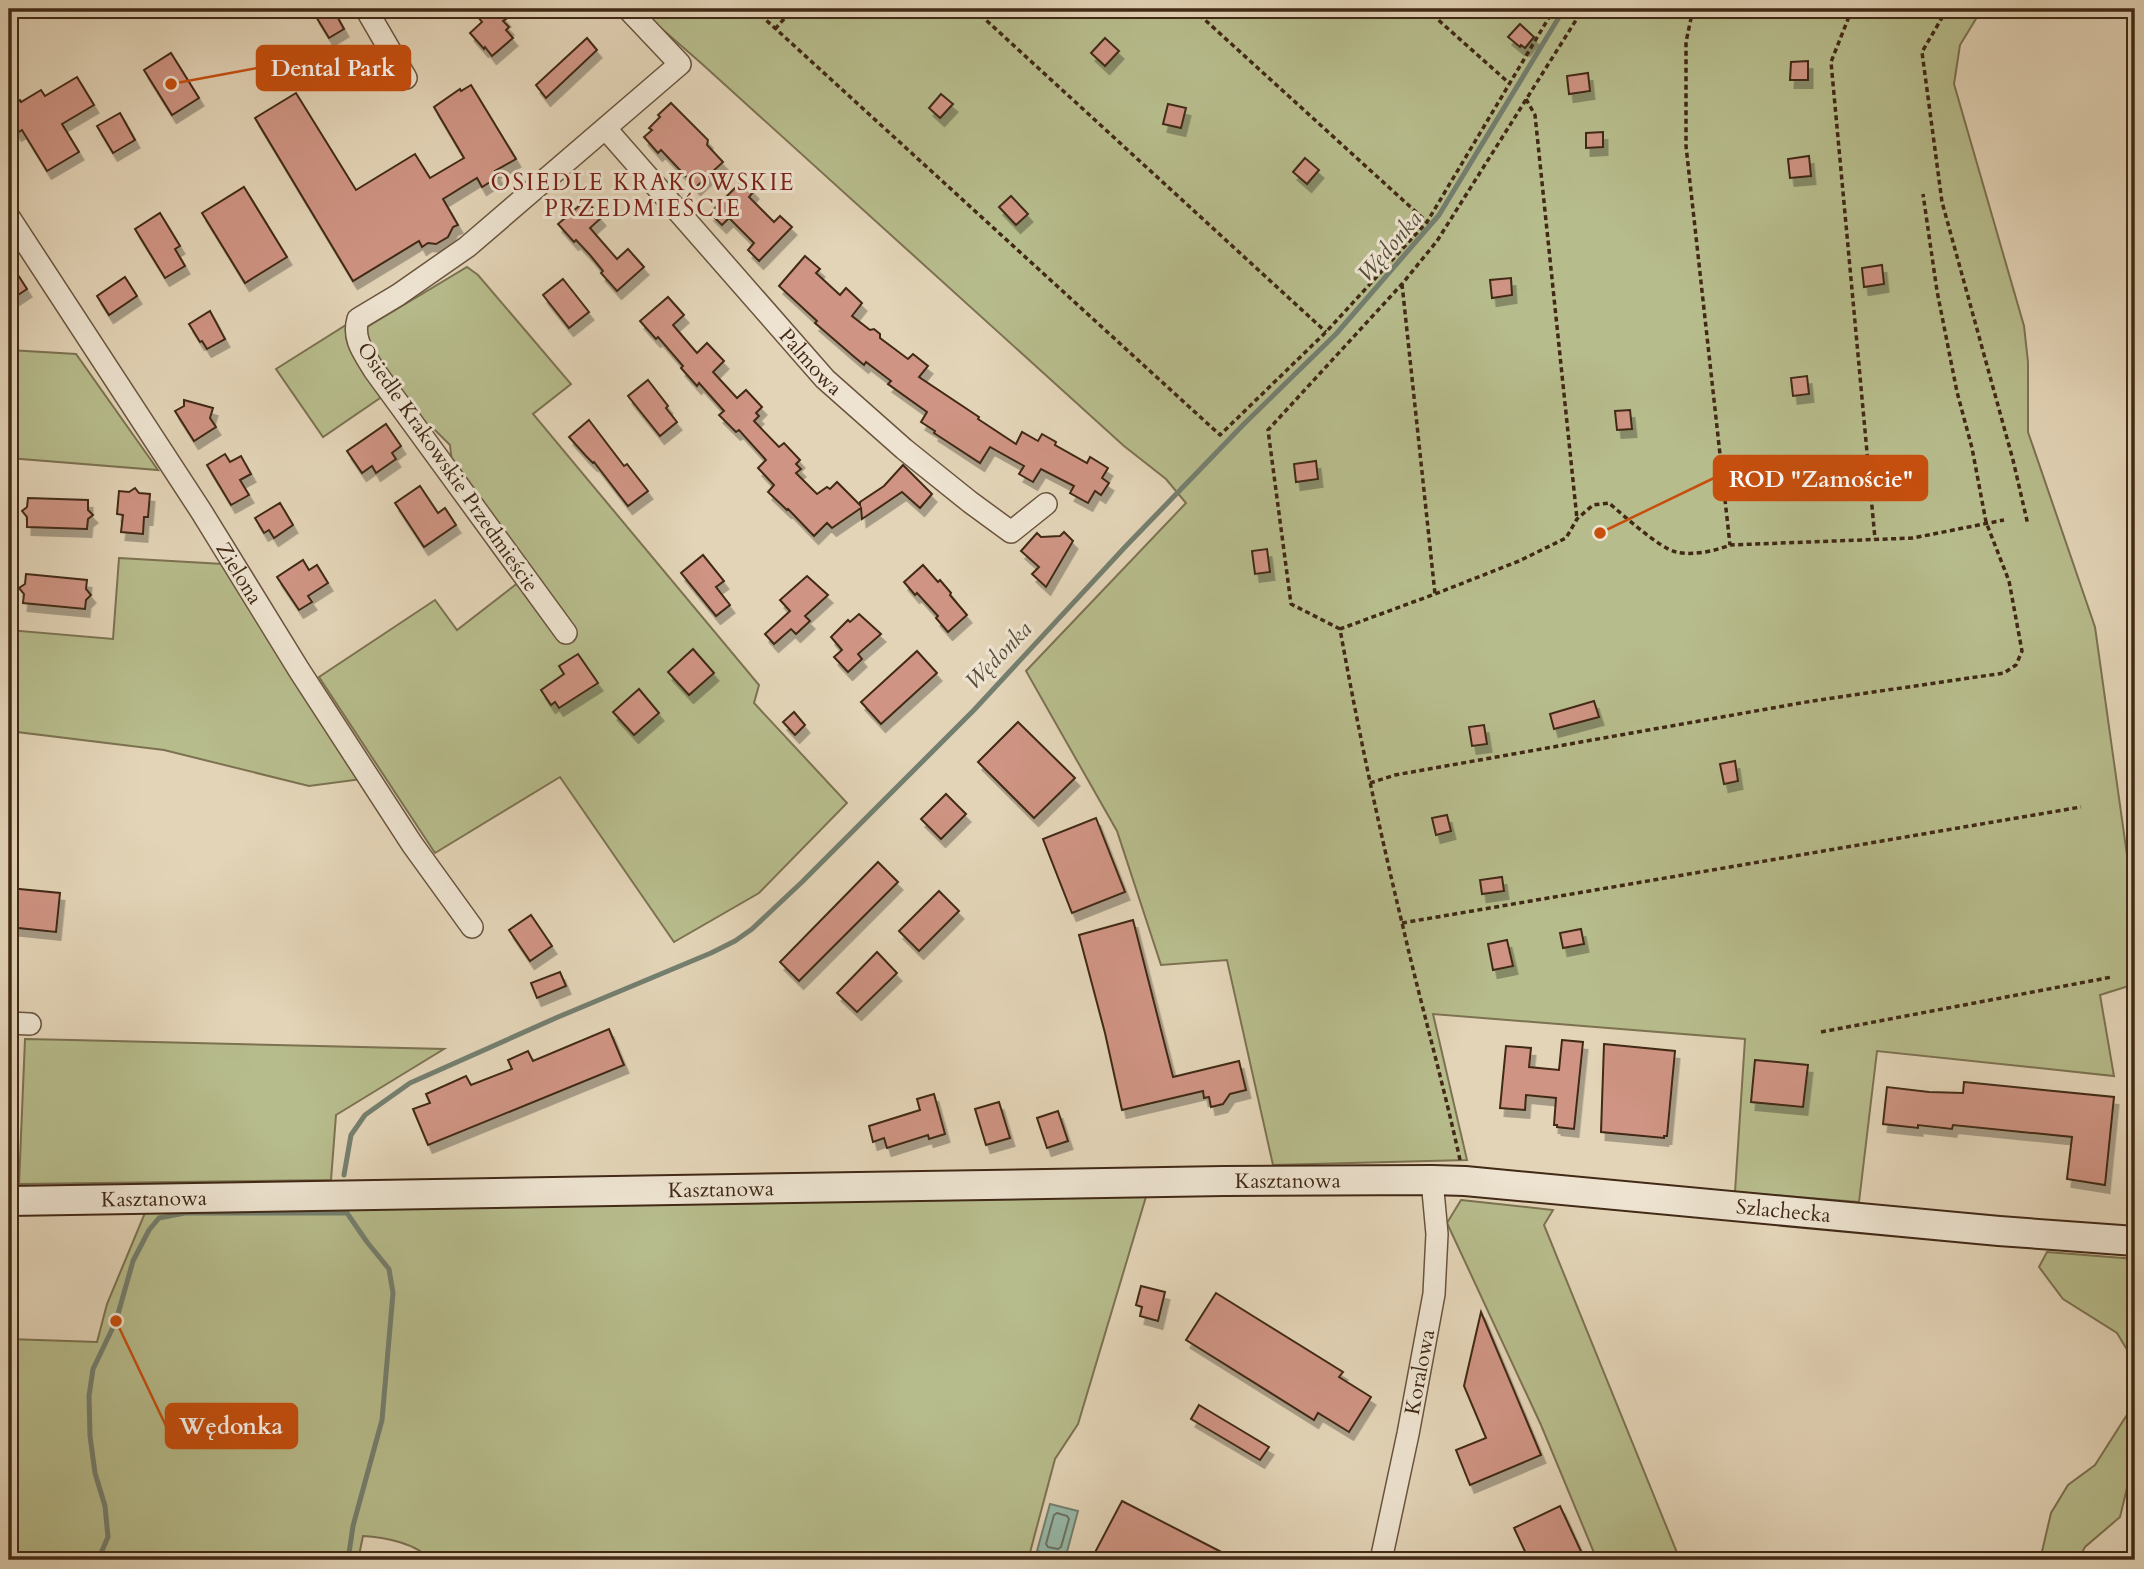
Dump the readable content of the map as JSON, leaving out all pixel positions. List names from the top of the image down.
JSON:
{
  "streets": {
    "street": [
      "Palmowa",
      "Osiedle Krakowskie Przedmieście",
      "Zielona",
      "Kasztanowa",
      "Szlachecka",
      "Koralowa"
    ]
  },
  "crossings": [
    ["Palmowa", "Osiedle Krakowskie Przedmieście"],
    ["Kasztanowa", "Szlachecka"],
    ["Kasztanowa", "Koralowa"],
    ["Szlachecka", "Koralowa"]
  ],
  "districts": ["OSIEDLE KRAKOWSKIE PRZEDMIEŚCIE"],
  "water": ["Wędonka"],
  "places": ["Dental Park", "ROD \"Zamoście\"", "Wędonka"]
}
